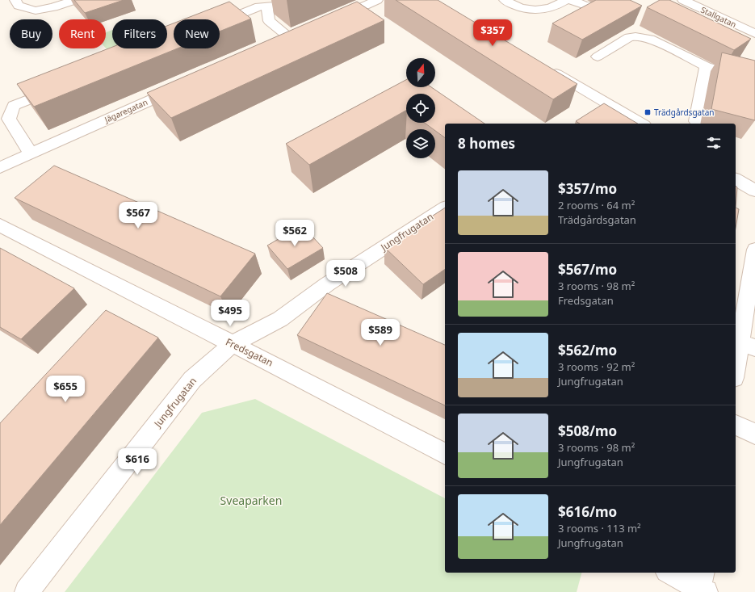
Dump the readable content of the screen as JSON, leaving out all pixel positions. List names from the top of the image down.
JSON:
{
  "streets": {
    "street": [
      "Stallgatan",
      "Jägaregatan",
      "Jungfrugatan",
      "Fredsgatan"
    ]
  },
  "crossings": [
    ["Jungfrugatan", "Fredsgatan"]
  ],
  "parks": ["Sveaparken"],
  "places": {
    "transit": ["Trädgårdsgatan"]
  },
  "north": "top",
  "page": {
    "price": [
      "$357",
      "$567",
      "$562",
      "$508",
      "$495",
      "$589",
      "$655",
      "$616"
    ],
    "chip": [
      "Buy",
      "Rent",
      "Filters",
      "New"
    ],
    "heading": "8 homes",
    "list": [
      {
        "name": "$357/mo",
        "note": "2 rooms · 64 m² · Trädgårdsgatan"
      },
      {
        "name": "$567/mo",
        "note": "3 rooms · 98 m² · Fredsgatan"
      },
      {
        "name": "$562/mo",
        "note": "3 rooms · 92 m² · Jungfrugatan"
      },
      {
        "name": "$508/mo",
        "note": "3 rooms · 98 m² · Jungfrugatan"
      },
      {
        "name": "$616/mo",
        "note": "3 rooms · 113 m² · Jungfrugatan"
      }
    ]
  }
}
